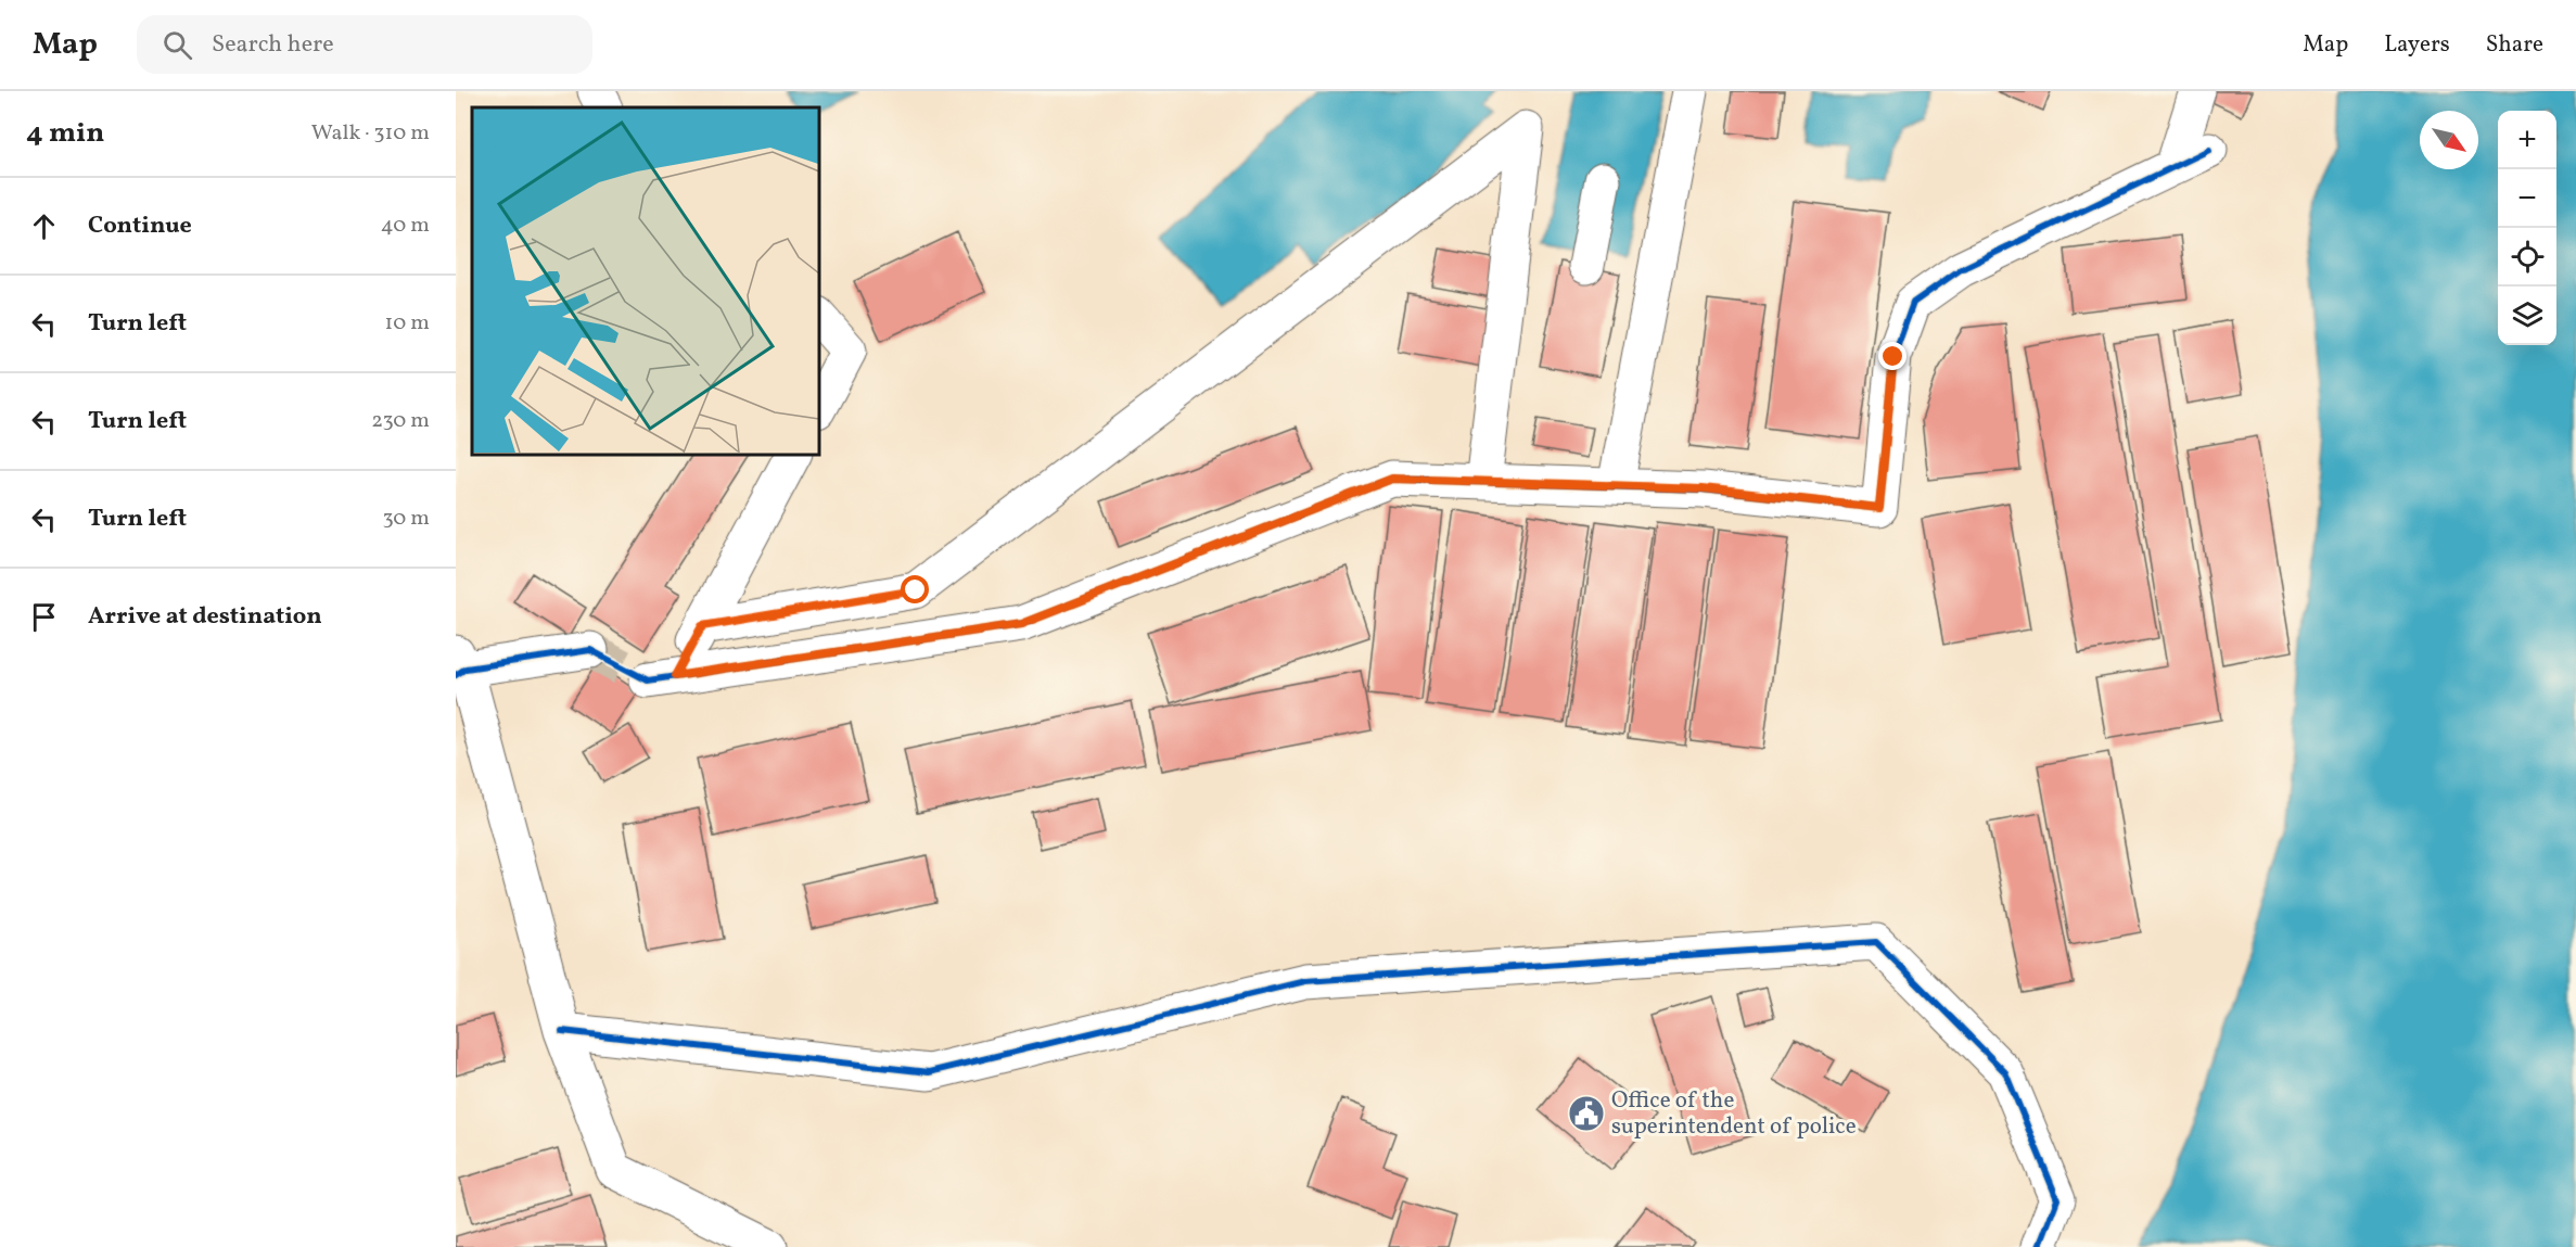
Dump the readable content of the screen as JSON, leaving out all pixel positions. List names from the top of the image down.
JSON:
{
  "places": {
    "public building": ["Office of the superintendent of police"]
  },
  "north": "bottom right",
  "page": {
    "header": "Map",
    "search": "Search here",
    "nav": ["Map", "Layers", "Share"],
    "heading": ["4 min", "Walk · 310 m"],
    "map_buttons": ["+", "−"],
    "list": [
      ["Continue", "40 m"],
      ["Turn left", "10 m"],
      ["Turn left", "230 m"],
      ["Turn left", "30 m"],
      "Arrive at destination"
    ]
  }
}
